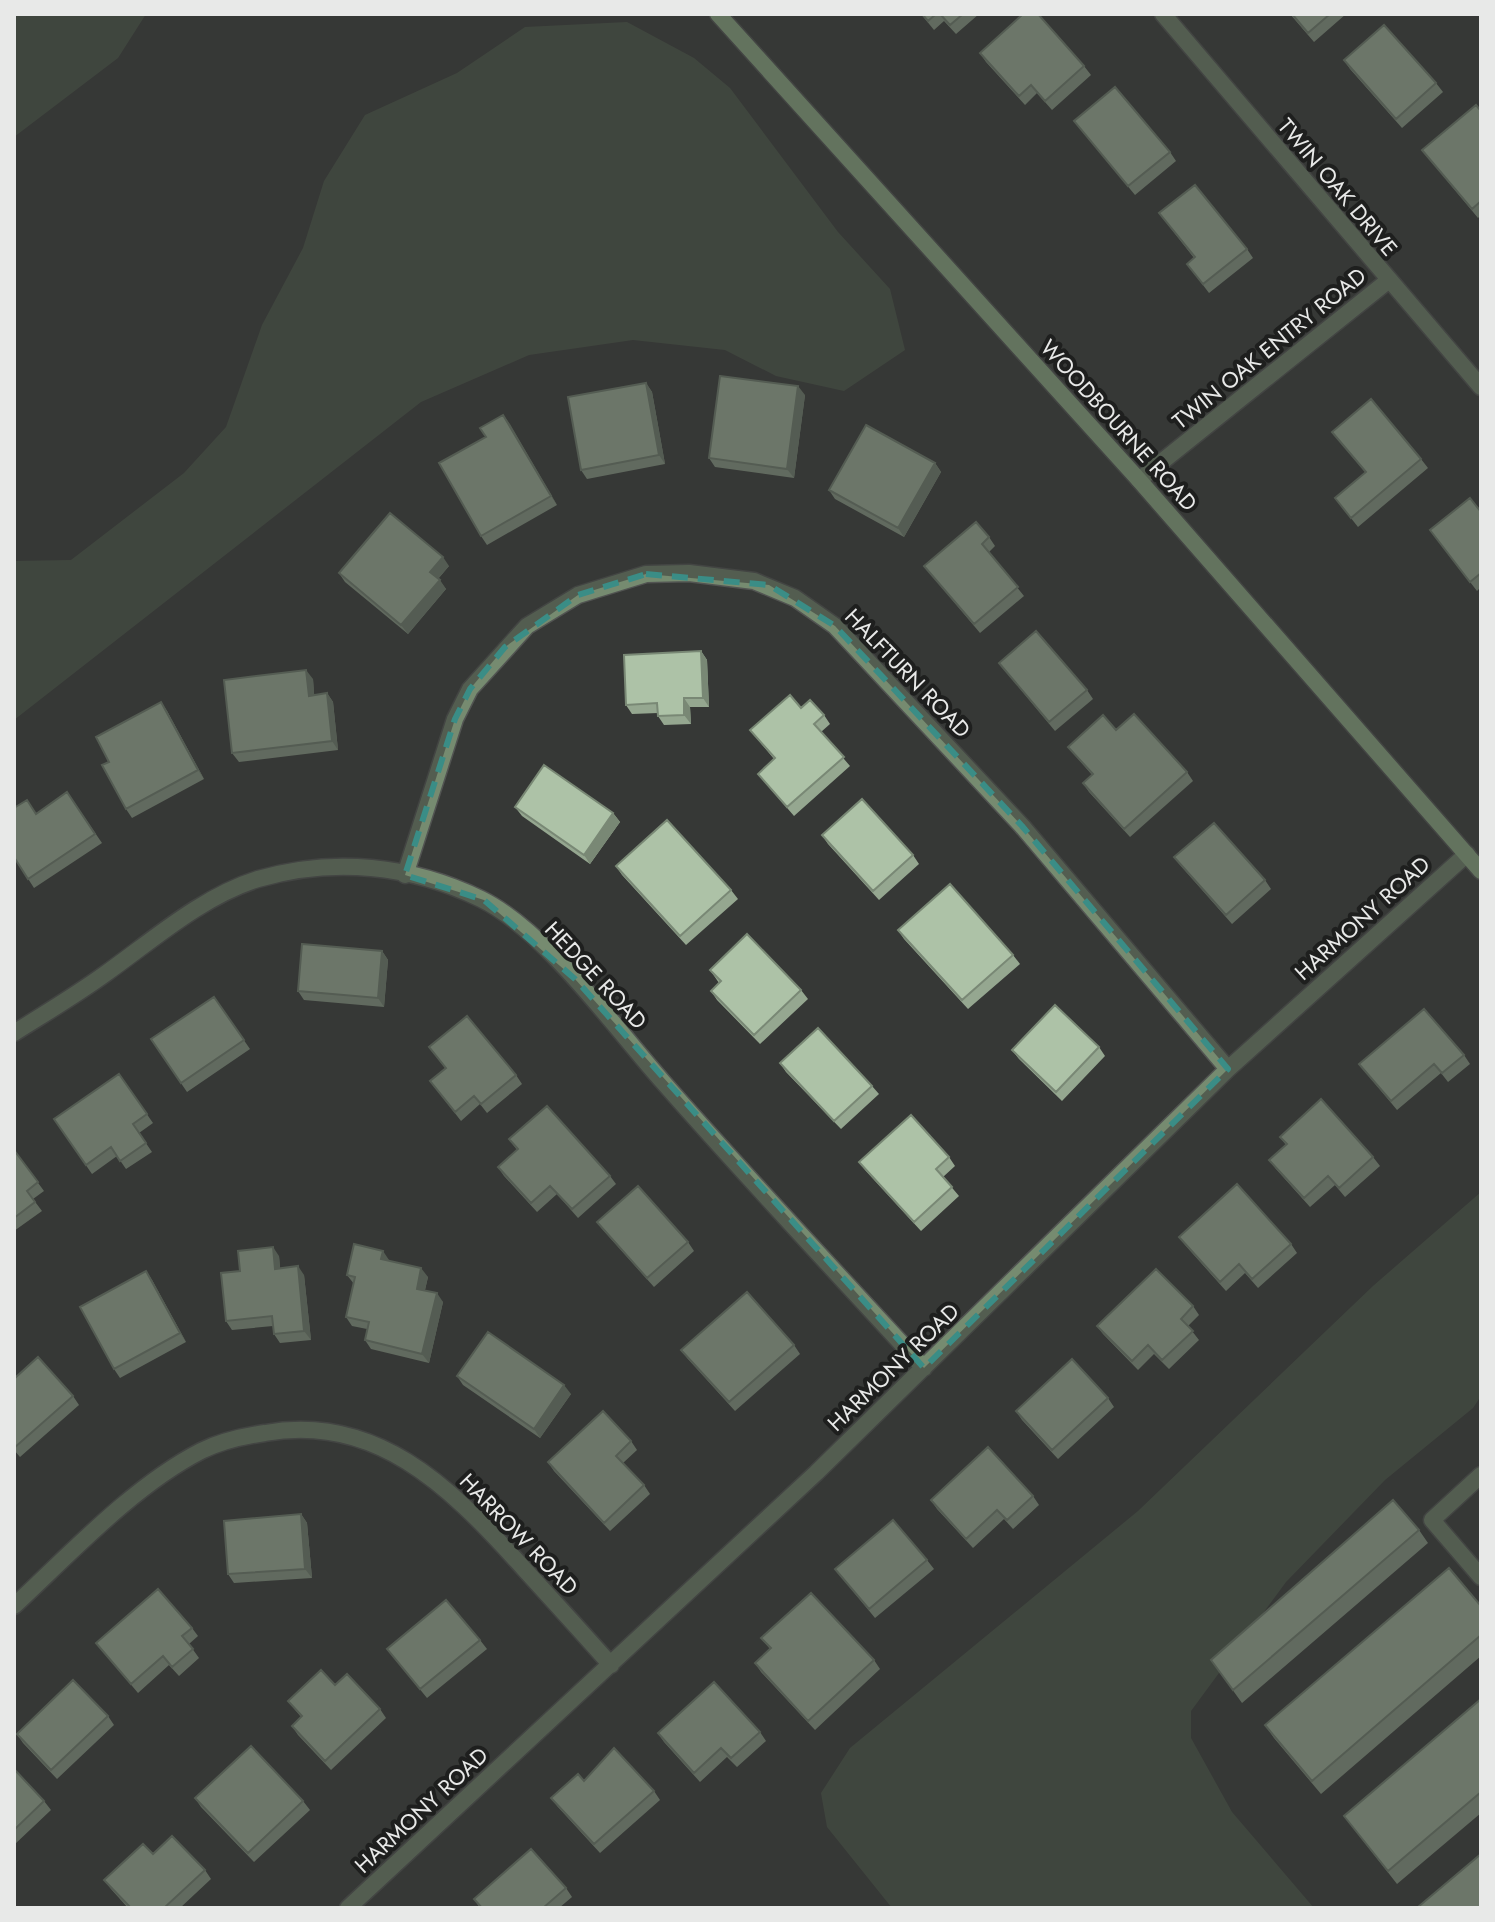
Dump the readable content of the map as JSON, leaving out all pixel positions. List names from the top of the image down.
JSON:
{
  "streets": {
    "main road": ["WOODBOURNE ROAD"],
    "street": [
      "TWIN OAK DRIVE",
      "TWIN OAK ENTRY ROAD",
      "HALFTURN ROAD",
      "HARMONY ROAD",
      "HEDGE ROAD",
      "HARROW ROAD"
    ]
  },
  "crossings": [
    ["TWIN OAK DRIVE", "TWIN OAK ENTRY ROAD"],
    ["TWIN OAK ENTRY ROAD", "WOODBOURNE ROAD"],
    ["WOODBOURNE ROAD", "HARMONY ROAD"],
    ["HALFTURN ROAD", "HARMONY ROAD"],
    ["HALFTURN ROAD", "HEDGE ROAD"],
    ["HARMONY ROAD", "HEDGE ROAD"],
    ["HARMONY ROAD", "HARROW ROAD"]
  ]
}
